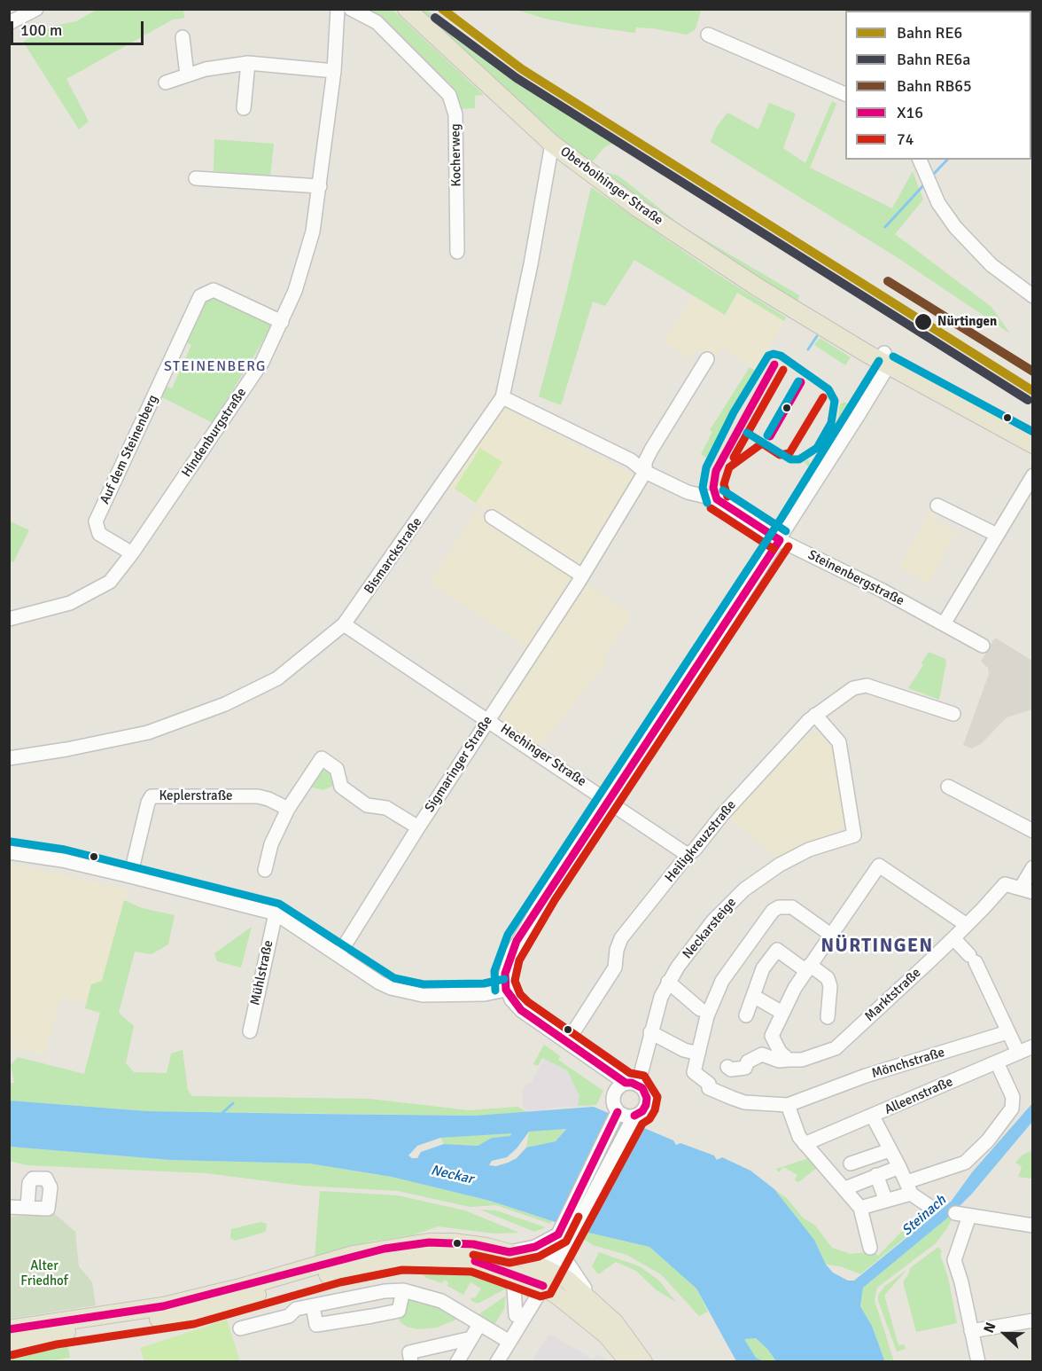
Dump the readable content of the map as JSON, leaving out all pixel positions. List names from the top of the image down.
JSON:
{
  "streets": {
    "main road": ["Oberboihinger Straße"],
    "street": [
      "Kocherweg",
      "Hindenburgstraße",
      "Auf dem Steinenberg",
      "Bismarckstraße",
      "Steinenbergstraße",
      "Hechinger Straße",
      "Sigmaringer Straße",
      "Keplerstraße",
      "Heiligkreuzstraße",
      "Neckarsteige",
      "Mühlstraße",
      "Marktstraße",
      "Mönchstraße",
      "Alleenstraße"
    ]
  },
  "crossings": [
    ["Oberboihinger Straße", "Bismarckstraße"],
    ["Hindenburgstraße", "Auf dem Steinenberg"],
    ["Bismarckstraße", "Steinenbergstraße"],
    ["Bismarckstraße", "Hechinger Straße"],
    ["Steinenbergstraße", "Sigmaringer Straße"],
    ["Hechinger Straße", "Sigmaringer Straße"],
    ["Hechinger Straße", "Heiligkreuzstraße"],
    ["Heiligkreuzstraße", "Neckarsteige"]
  ],
  "districts": ["STEINENBERG", "NÜRTINGEN"],
  "water": ["Neckar", "Steinach"],
  "parks": ["Alter Friedhof"],
  "places": ["Nürtingen"],
  "lines": [
    "rail line RE6",
    "rail line RE6a",
    "rail line RB65",
    "transit line X16",
    "transit line 74"
  ],
  "legend": [
    "Bahn RE6",
    "Bahn RE6a",
    "Bahn RB65",
    "X16",
    "74"
  ],
  "scale_bar": "100 m",
  "north": "left"
}
